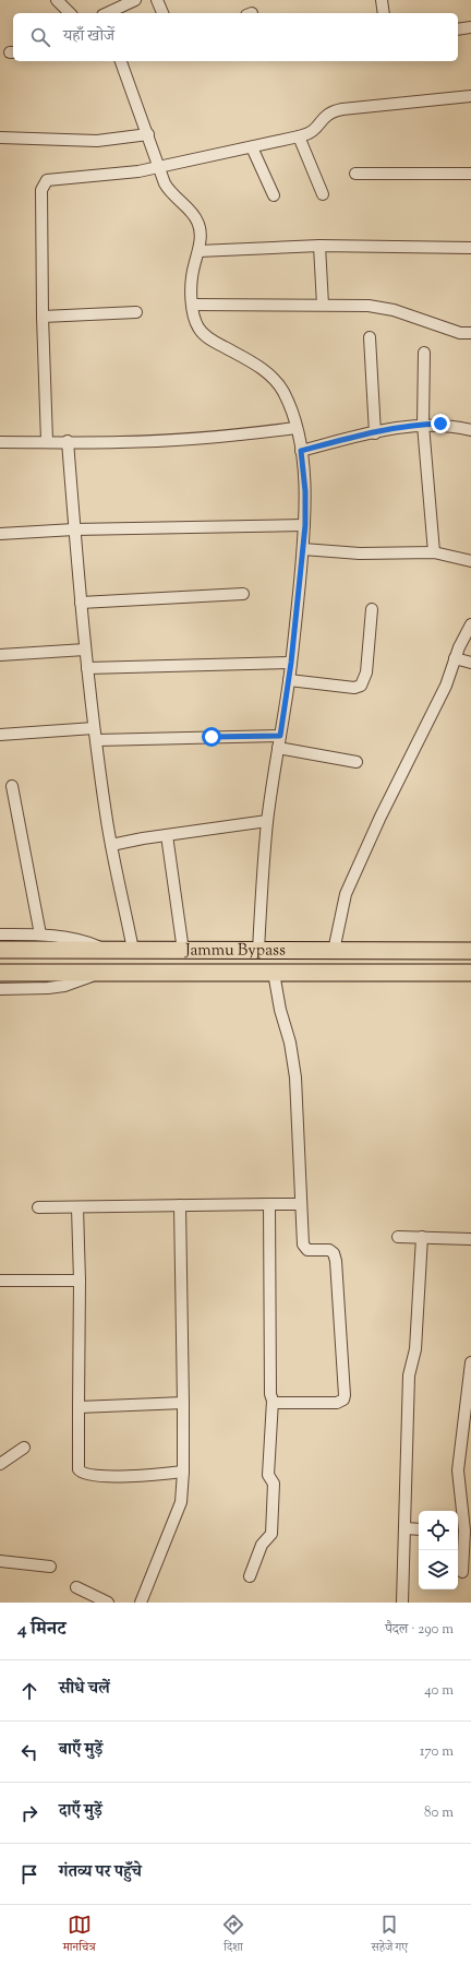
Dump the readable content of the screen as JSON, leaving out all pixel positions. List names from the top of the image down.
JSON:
{
  "streets": {
    "highway": ["Jammu Bypass"]
  },
  "page": {
    "search": "यहाँ खोजें",
    "heading": ["4 मिनट", "पैदल · 290 m"],
    "list": [
      ["सीधे चलें", "40 m"],
      ["बाएँ मुड़ें", "170 m"],
      ["दाएँ मुड़ें", "80 m"],
      "गंतव्य पर पहुँचे"
    ],
    "nav": ["मानचित्र", "दिशा", "सहेजे गए"]
  }
}
